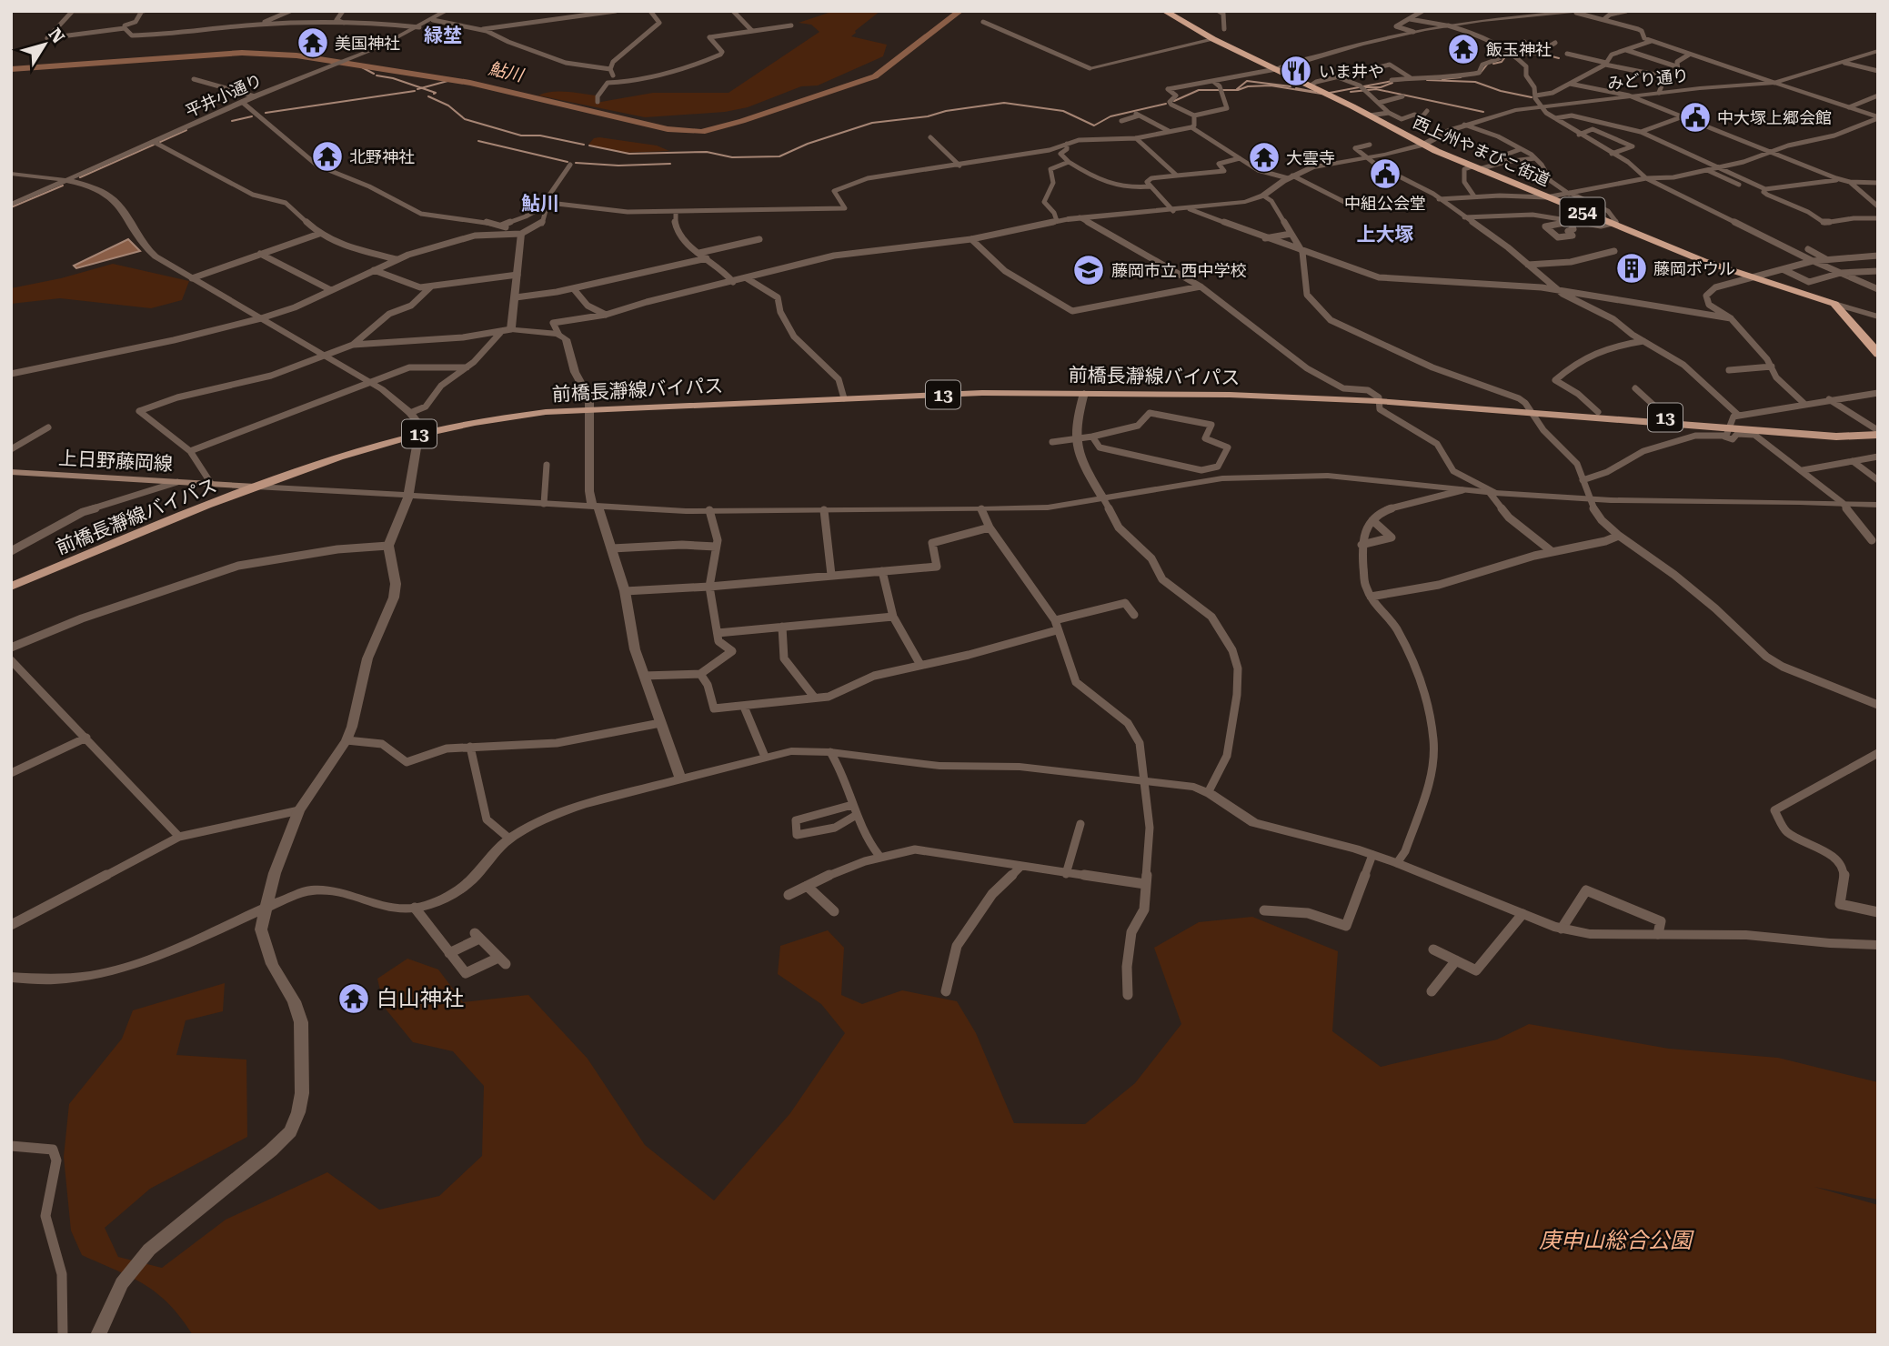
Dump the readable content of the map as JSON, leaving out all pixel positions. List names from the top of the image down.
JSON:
{
  "streets": {
    "highway": ["西上州やまびこ街道", "254"],
    "main road": ["前橋長瀞線バイパス", "13", "上日野藤岡線"],
    "street": ["みどり通り", "平井小通り"]
  },
  "crossings": [
    ["みどり通り", "西上州やまびこ街道"],
    ["前橋長瀞線バイパス", "上日野藤岡線"]
  ],
  "districts": ["緑埜", "鮎川", "上大塚"],
  "water": ["鮎川"],
  "parks": ["庚申山総合公園"],
  "places": {
    "temple": [
      "美国神社",
      "飯玉神社",
      "北野神社",
      "大雲寺",
      "白山神社"
    ],
    "restaurant": ["いま井や"],
    "public building": ["中大塚上郷会館", "中組公会堂"],
    "building": ["藤岡ボウル"],
    "school or university": ["藤岡市立 西中学校"]
  },
  "north": "top right"
}
